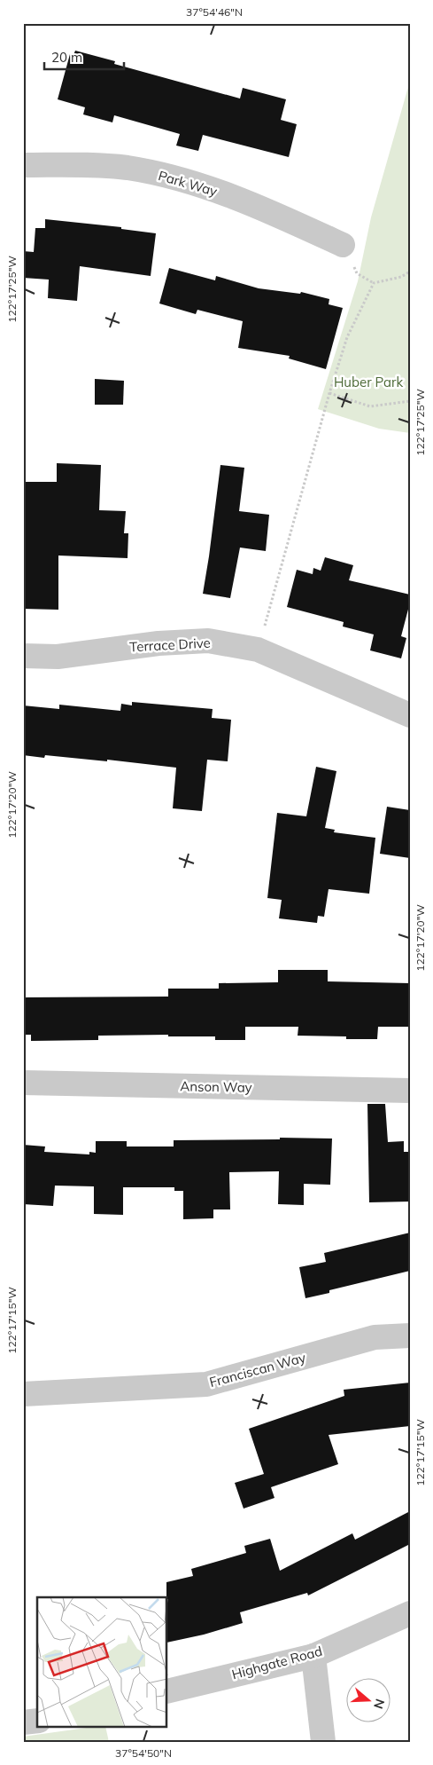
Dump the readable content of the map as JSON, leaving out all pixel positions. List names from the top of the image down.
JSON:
{
  "streets": {
    "street": [
      "Park Way",
      "Terrace Drive",
      "Anson Way",
      "Franciscan Way",
      "Highgate Road"
    ]
  },
  "parks": ["Huber Park"],
  "scale_bar": "20 m",
  "north": "right",
  "coordinates": [
    "37°54'46\"N",
    "122°17'25\"W",
    "122°17'20\"W",
    "122°17'15\"W",
    "37°54'50\"N"
  ]
}
